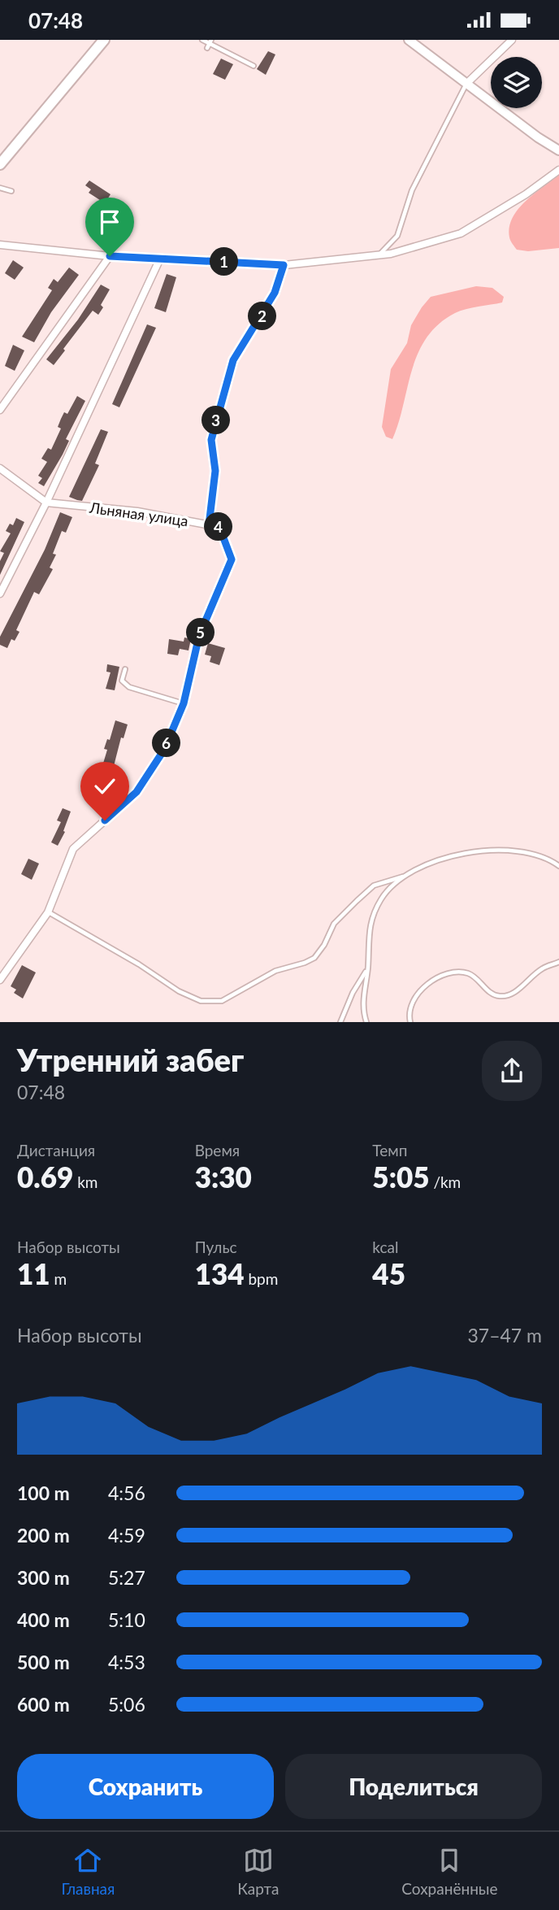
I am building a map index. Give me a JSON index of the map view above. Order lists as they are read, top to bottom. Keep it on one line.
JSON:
{"streets":{"street":["Льняная улица"]},"page":{"status":"07:48","pins":["1","2","3","4","5","6"],"heading":["Утренний забег","07:48"],"stats":[["Дистанция","0.69 km"],["Время","3:30"],["Темп","5:05 /km"],["Набор высоты","11 m"],["Пульс","134 bpm"],["kcal","45"]],"chart":["Набор высоты","37–47 m"],"list":[{"name":"100 m","note":"4:56"},{"name":"200 m","note":"4:59"},{"name":"300 m","note":"5:27"},{"name":"400 m","note":"5:10"},{"name":"500 m","note":"4:53"},{"name":"600 m","note":"5:06"}],"buttons":["Сохранить","Поделиться"],"tabs":["Главная","Карта","Сохранённые"]}}
